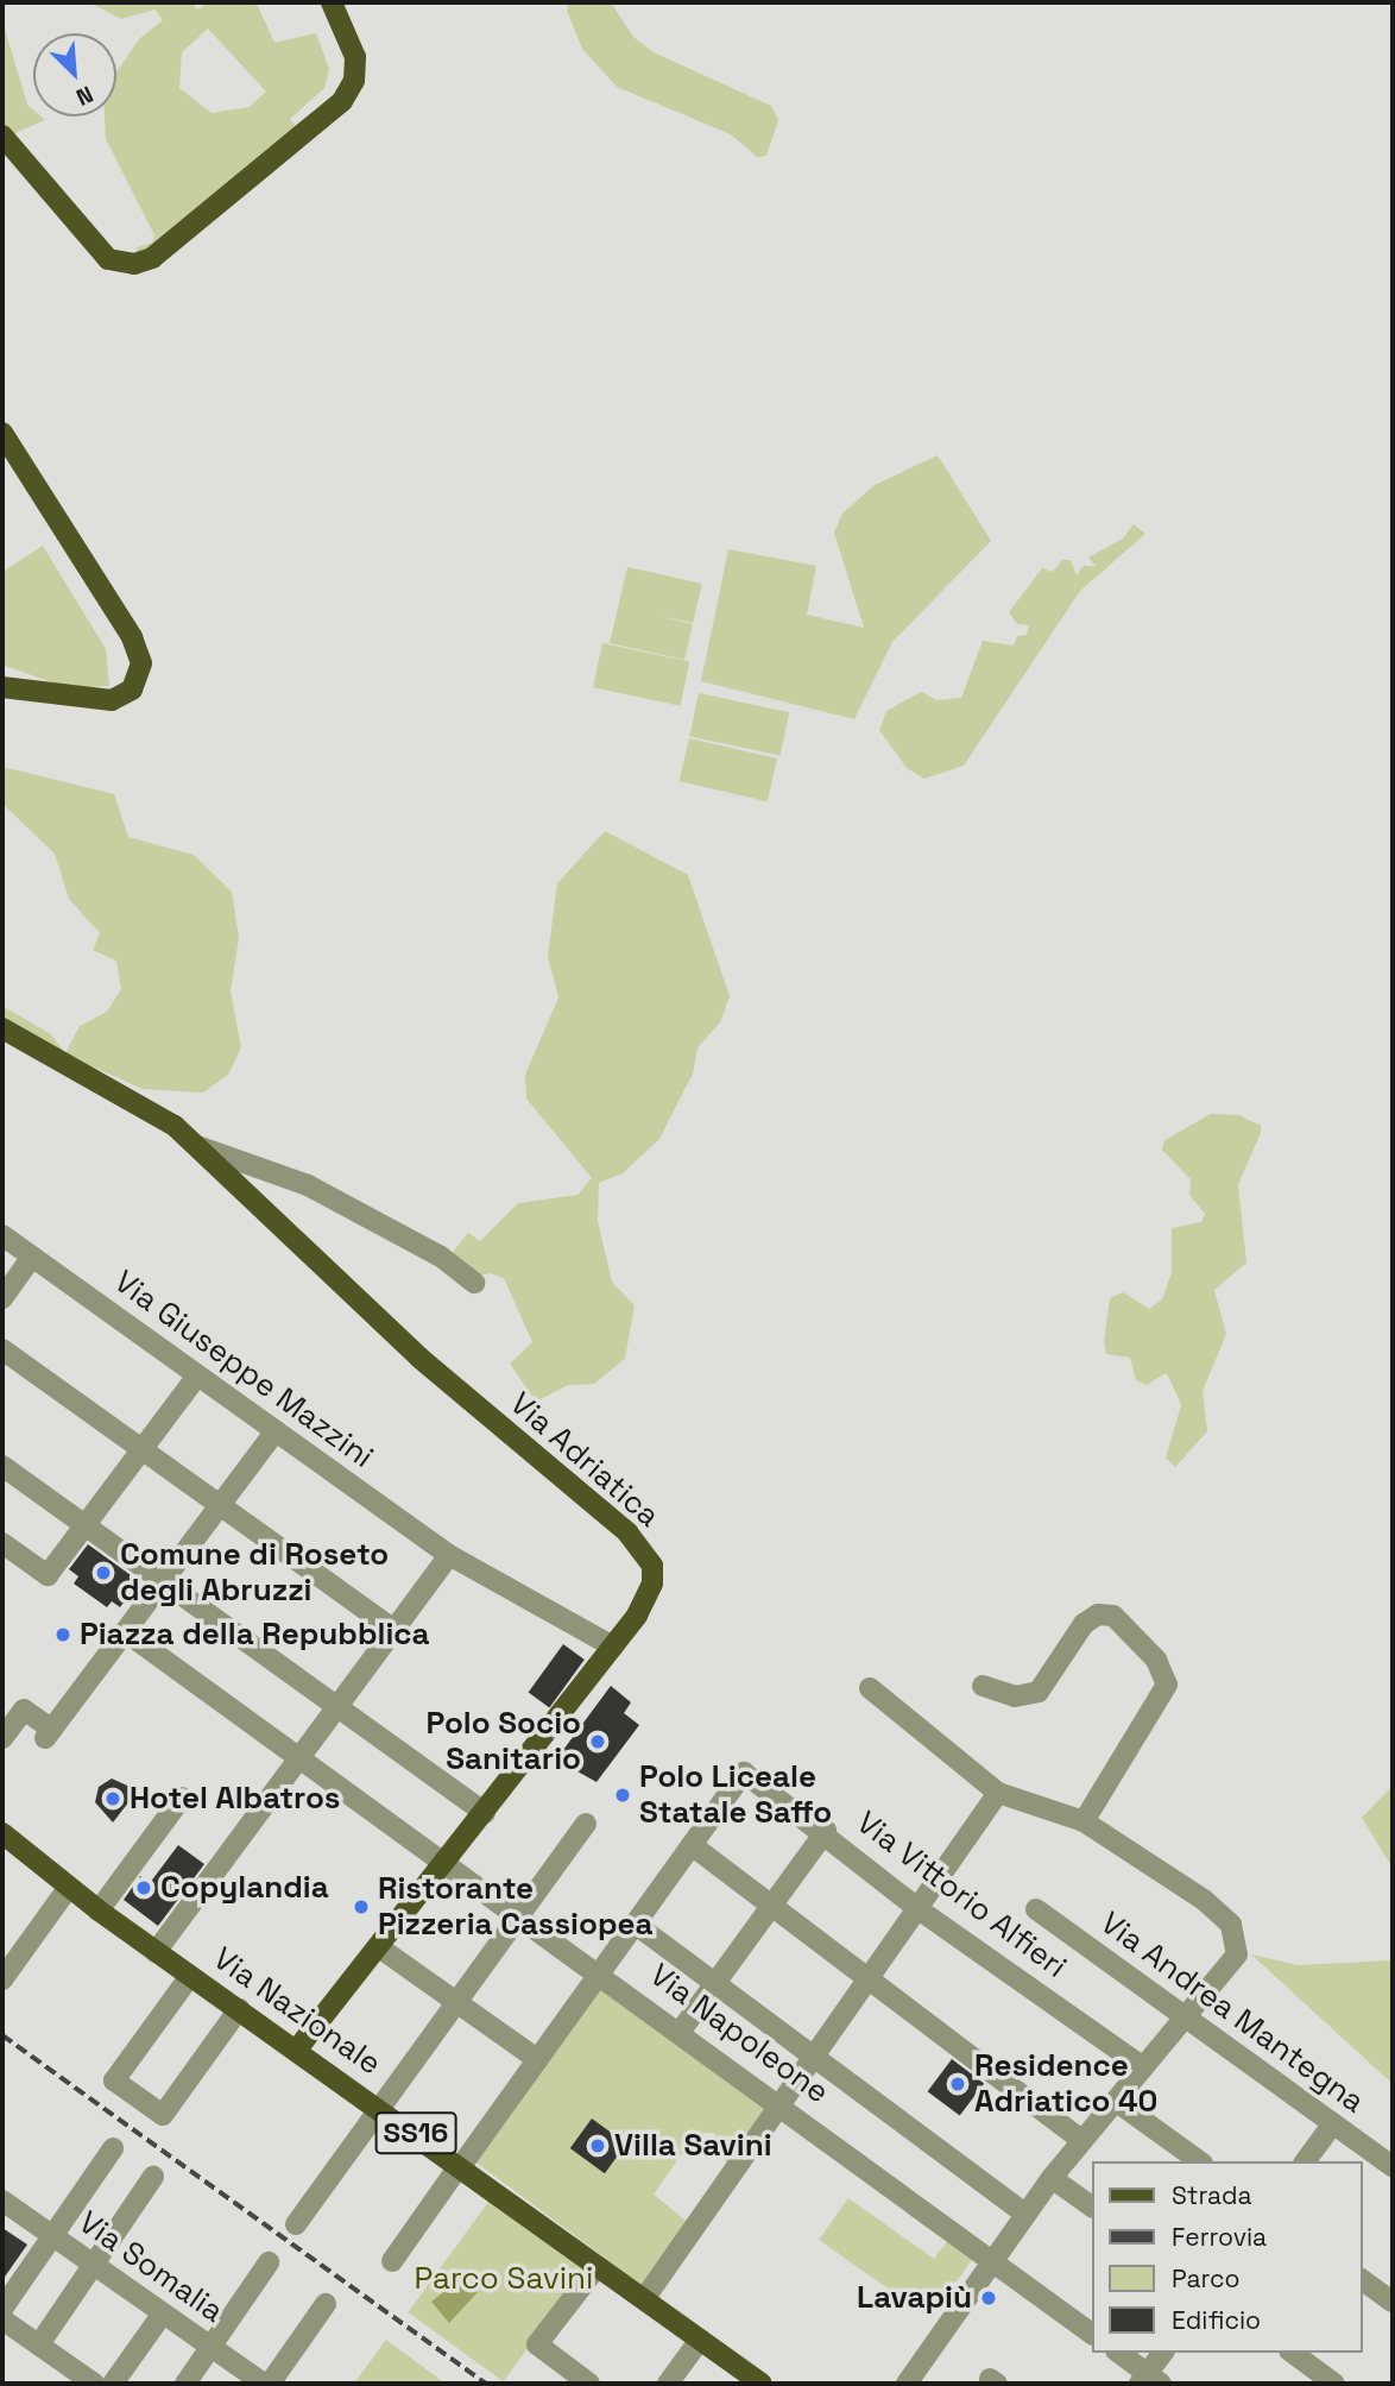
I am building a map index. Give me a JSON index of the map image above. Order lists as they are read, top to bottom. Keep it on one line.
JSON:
{"streets":{"main road":["Via Adriatica","Via Nazionale","SS16"],"street":["Via Giuseppe Mazzini","Via Vittorio Alfieri","Via Andrea Mantegna","Via Napoleone","Via Somalia"]},"crossings":[["Via Giuseppe Mazzini","Via Adriatica"],["Via Adriatica","Via Nazionale"],["Via Adriatica","Via Napoleone"]],"parks":["Parco Savini"],"places":["Comune di Roseto degli Abruzzi","Piazza della Repubblica","Polo Socio Sanitario","Polo Liceale Statale Saffo","Hotel Albatros","Copylandia","Ristorante Pizzeria Cassiopea","Residence Adriatico 40","Villa Savini","Lavapiù"],"legend":["Strada","Ferrovia","Parco","Edificio"],"north":"bottom right"}
